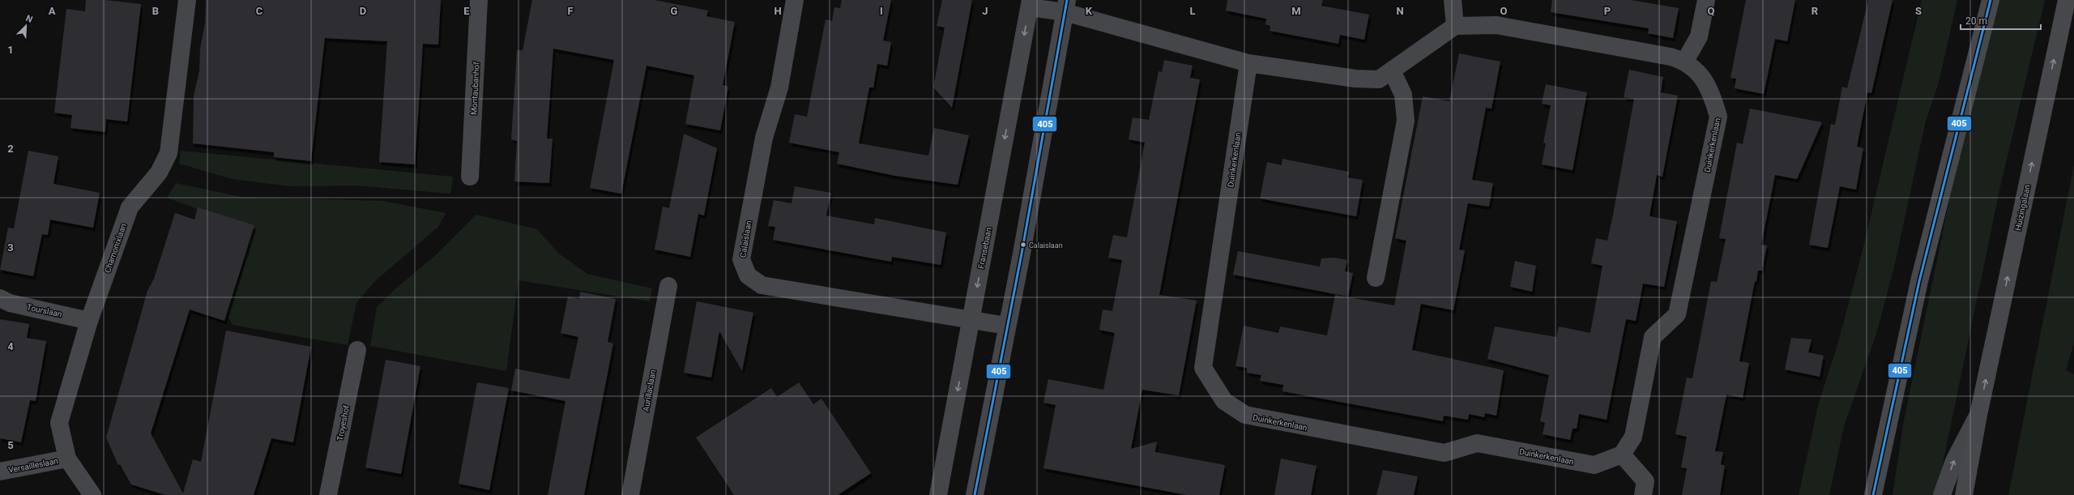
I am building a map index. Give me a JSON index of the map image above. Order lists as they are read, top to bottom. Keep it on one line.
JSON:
{"streets":{"main road":["Huizingalaan"],"street":["Montaubanhof","Duinkerkenlaan","Calaislaan","Chamonixlaan","Fransebaan","Tourslaan","Aurillaclaan","Troyeshof","Versailleslaan"]},"crossings":[["Calaislaan","Fransebaan"],["Chamonixlaan","Tourslaan"],["Chamonixlaan","Versailleslaan"]],"places":["Calaislaan"],"lines":["transit line 405"],"scale_bar":"20 m","north":"top right","grid":{"columns":["A","B","C","D","E","F","G","H","I","J","K","L","M","N","O","P","Q","R","S"],"rows":["1","2","3","4","5"]}}
